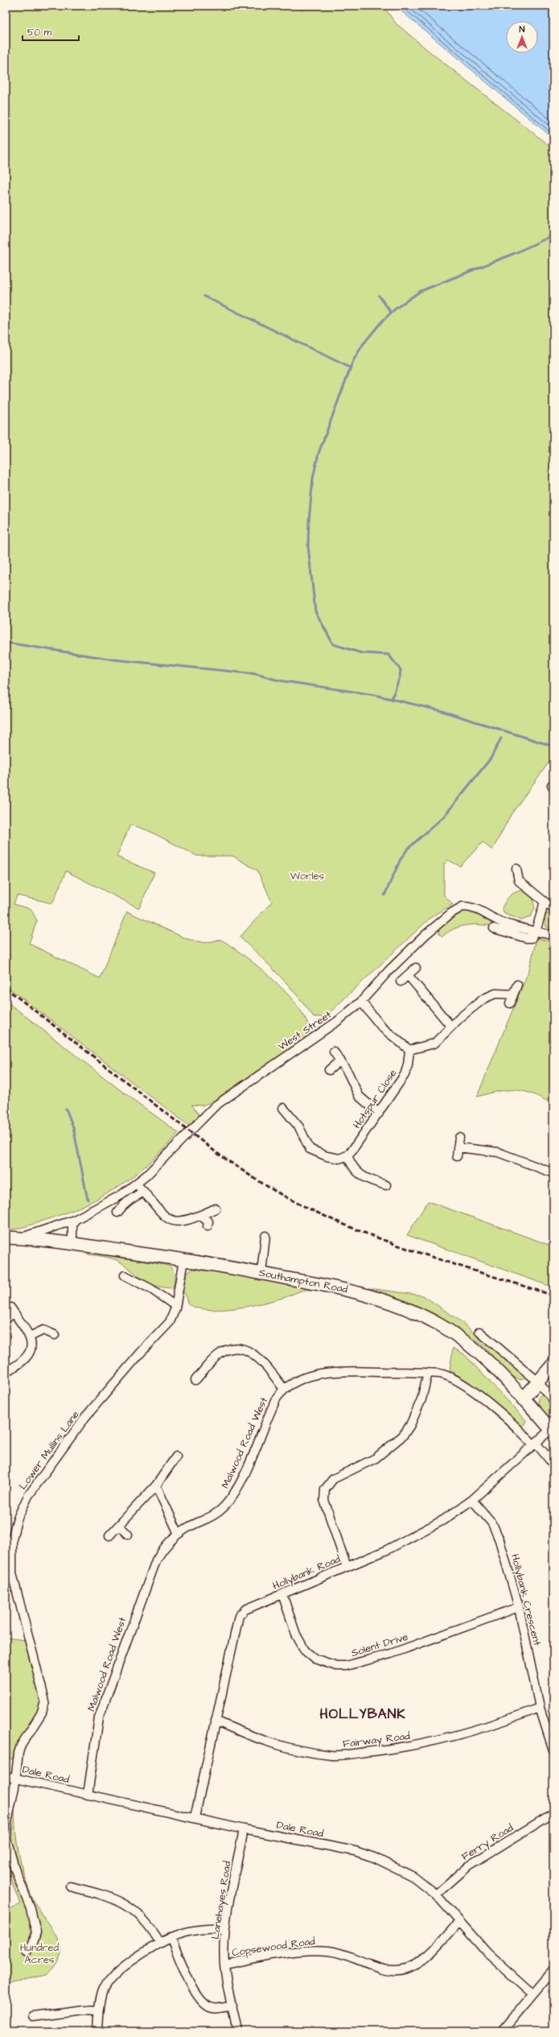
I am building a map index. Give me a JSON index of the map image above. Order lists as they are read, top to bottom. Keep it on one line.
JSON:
{"streets":{"street":["West Street","Hotspur Close","Southampton Road","Malwood Road West","Lower Mullins Lane","Hollybank Road","Hollybank Crescent","Solent Drive","Fairway Road","Dale Road","Ferry Road","Lanehayes Road","Copsewood Road"]},"crossings":[["West Street","Southampton Road"],["Southampton Road","Lower Mullins Lane"],["Southampton Road","Hollybank Road"],["Malwood Road West","Hollybank Road"],["Malwood Road West","Dale Road"],["Lower Mullins Lane","Dale Road"],["Hollybank Road","Hollybank Crescent"],["Hollybank Road","Solent Drive"],["Hollybank Road","Fairway Road"],["Hollybank Road","Dale Road"],["Hollybank Crescent","Solent Drive"],["Hollybank Crescent","Fairway Road"],["Dale Road","Ferry Road"],["Dale Road","Lanehayes Road"],["Dale Road","Copsewood Road"],["Lanehayes Road","Copsewood Road"]],"districts":["HOLLYBANK"],"parks":["Worles","Hundred Acres"],"scale_bar":"50 m","north":"top"}
